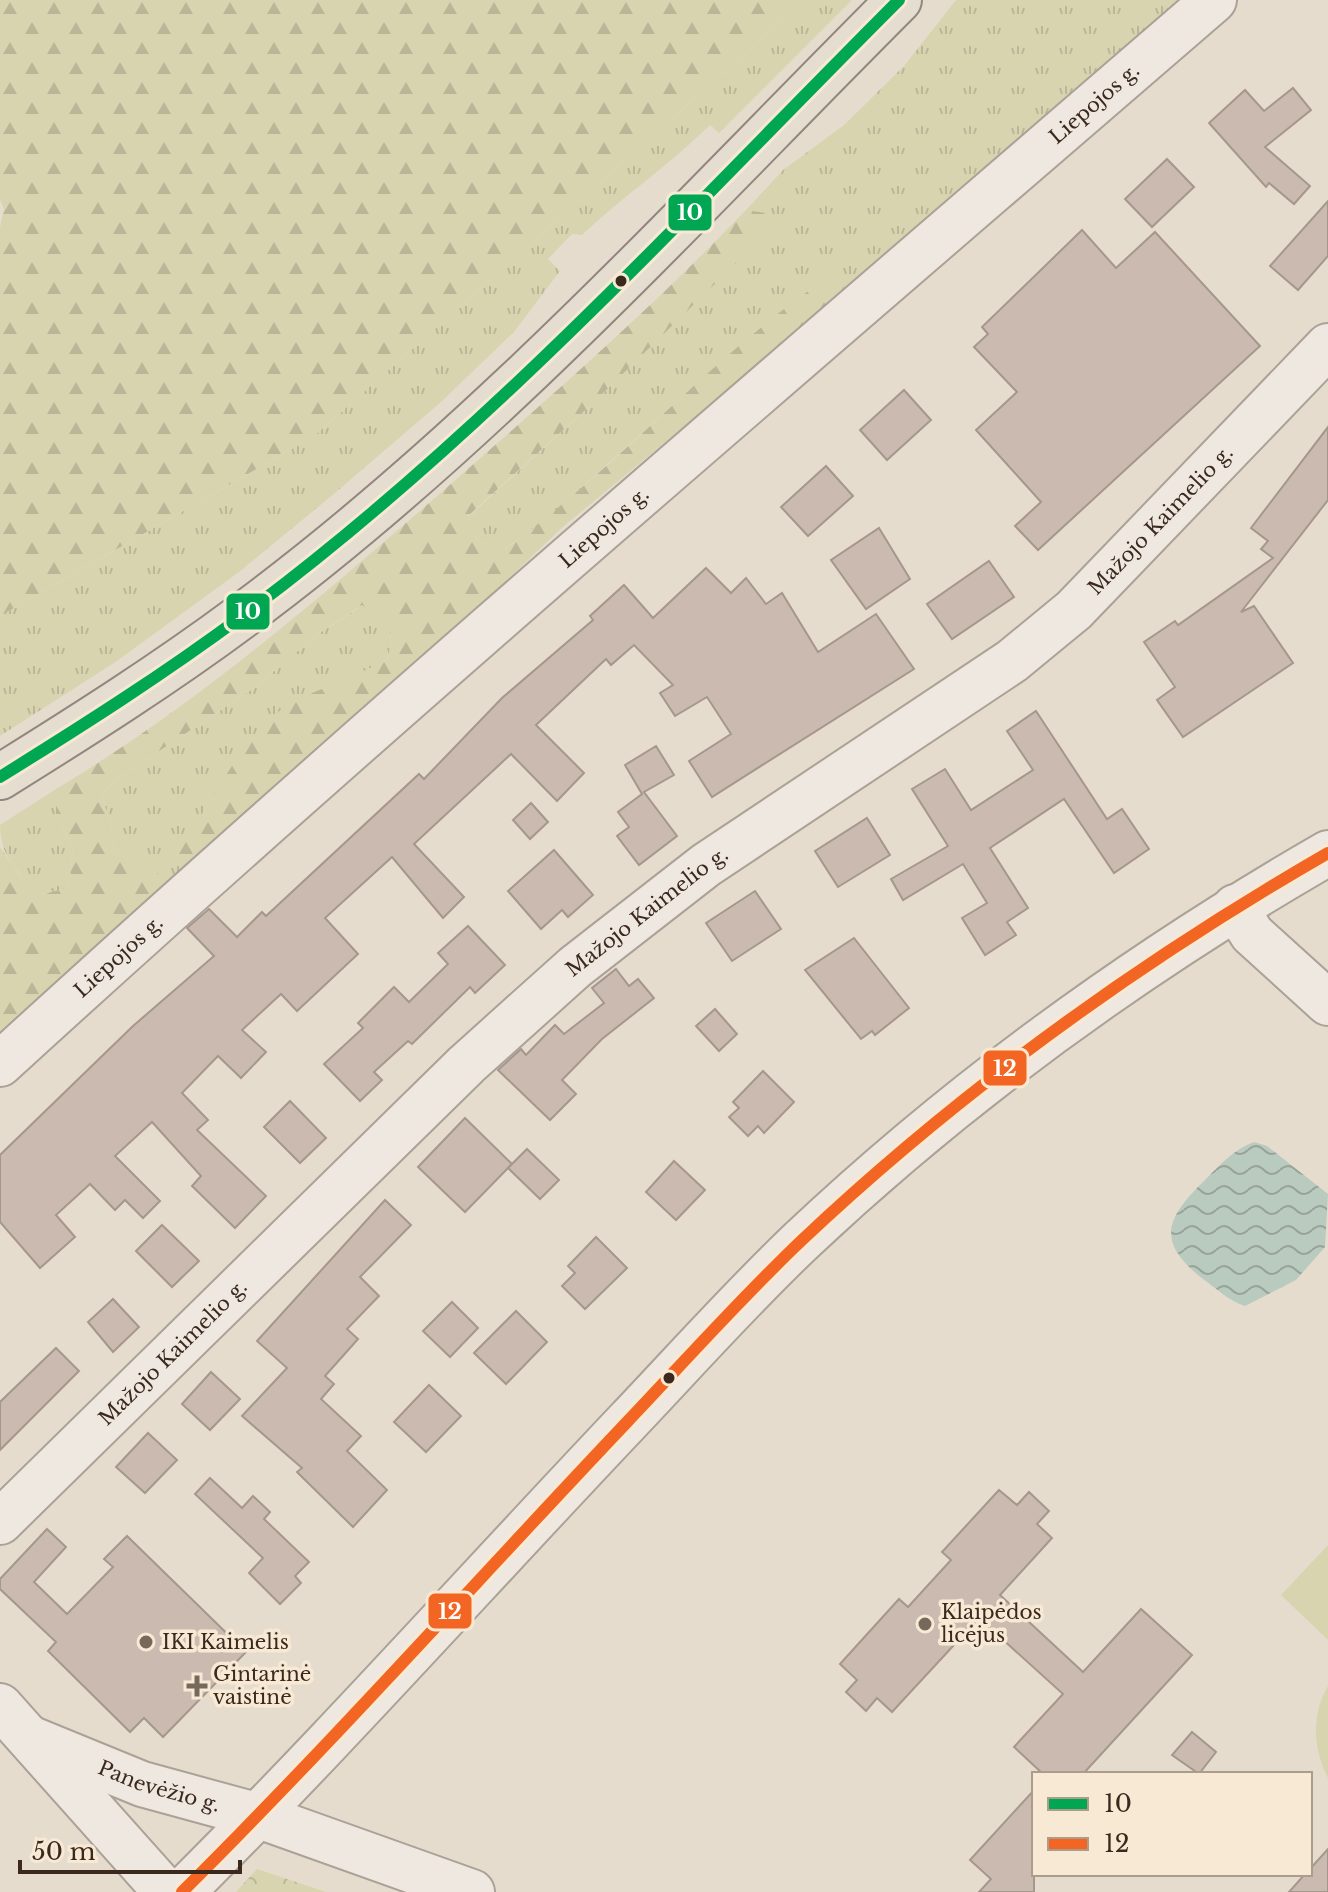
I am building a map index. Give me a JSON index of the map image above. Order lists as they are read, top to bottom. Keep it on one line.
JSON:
{"streets":{"street":["Liepojos g.","Mažojo Kaimelio g.","Panevėžio g."]},"places":{"other":["Klaipėdos licėjus","IKI Kaimelis"],"health":["Gintarinė vaistinė"]},"lines":["transit line 10","transit line 12"],"legend":["10","12"],"scale_bar":"50 m"}
